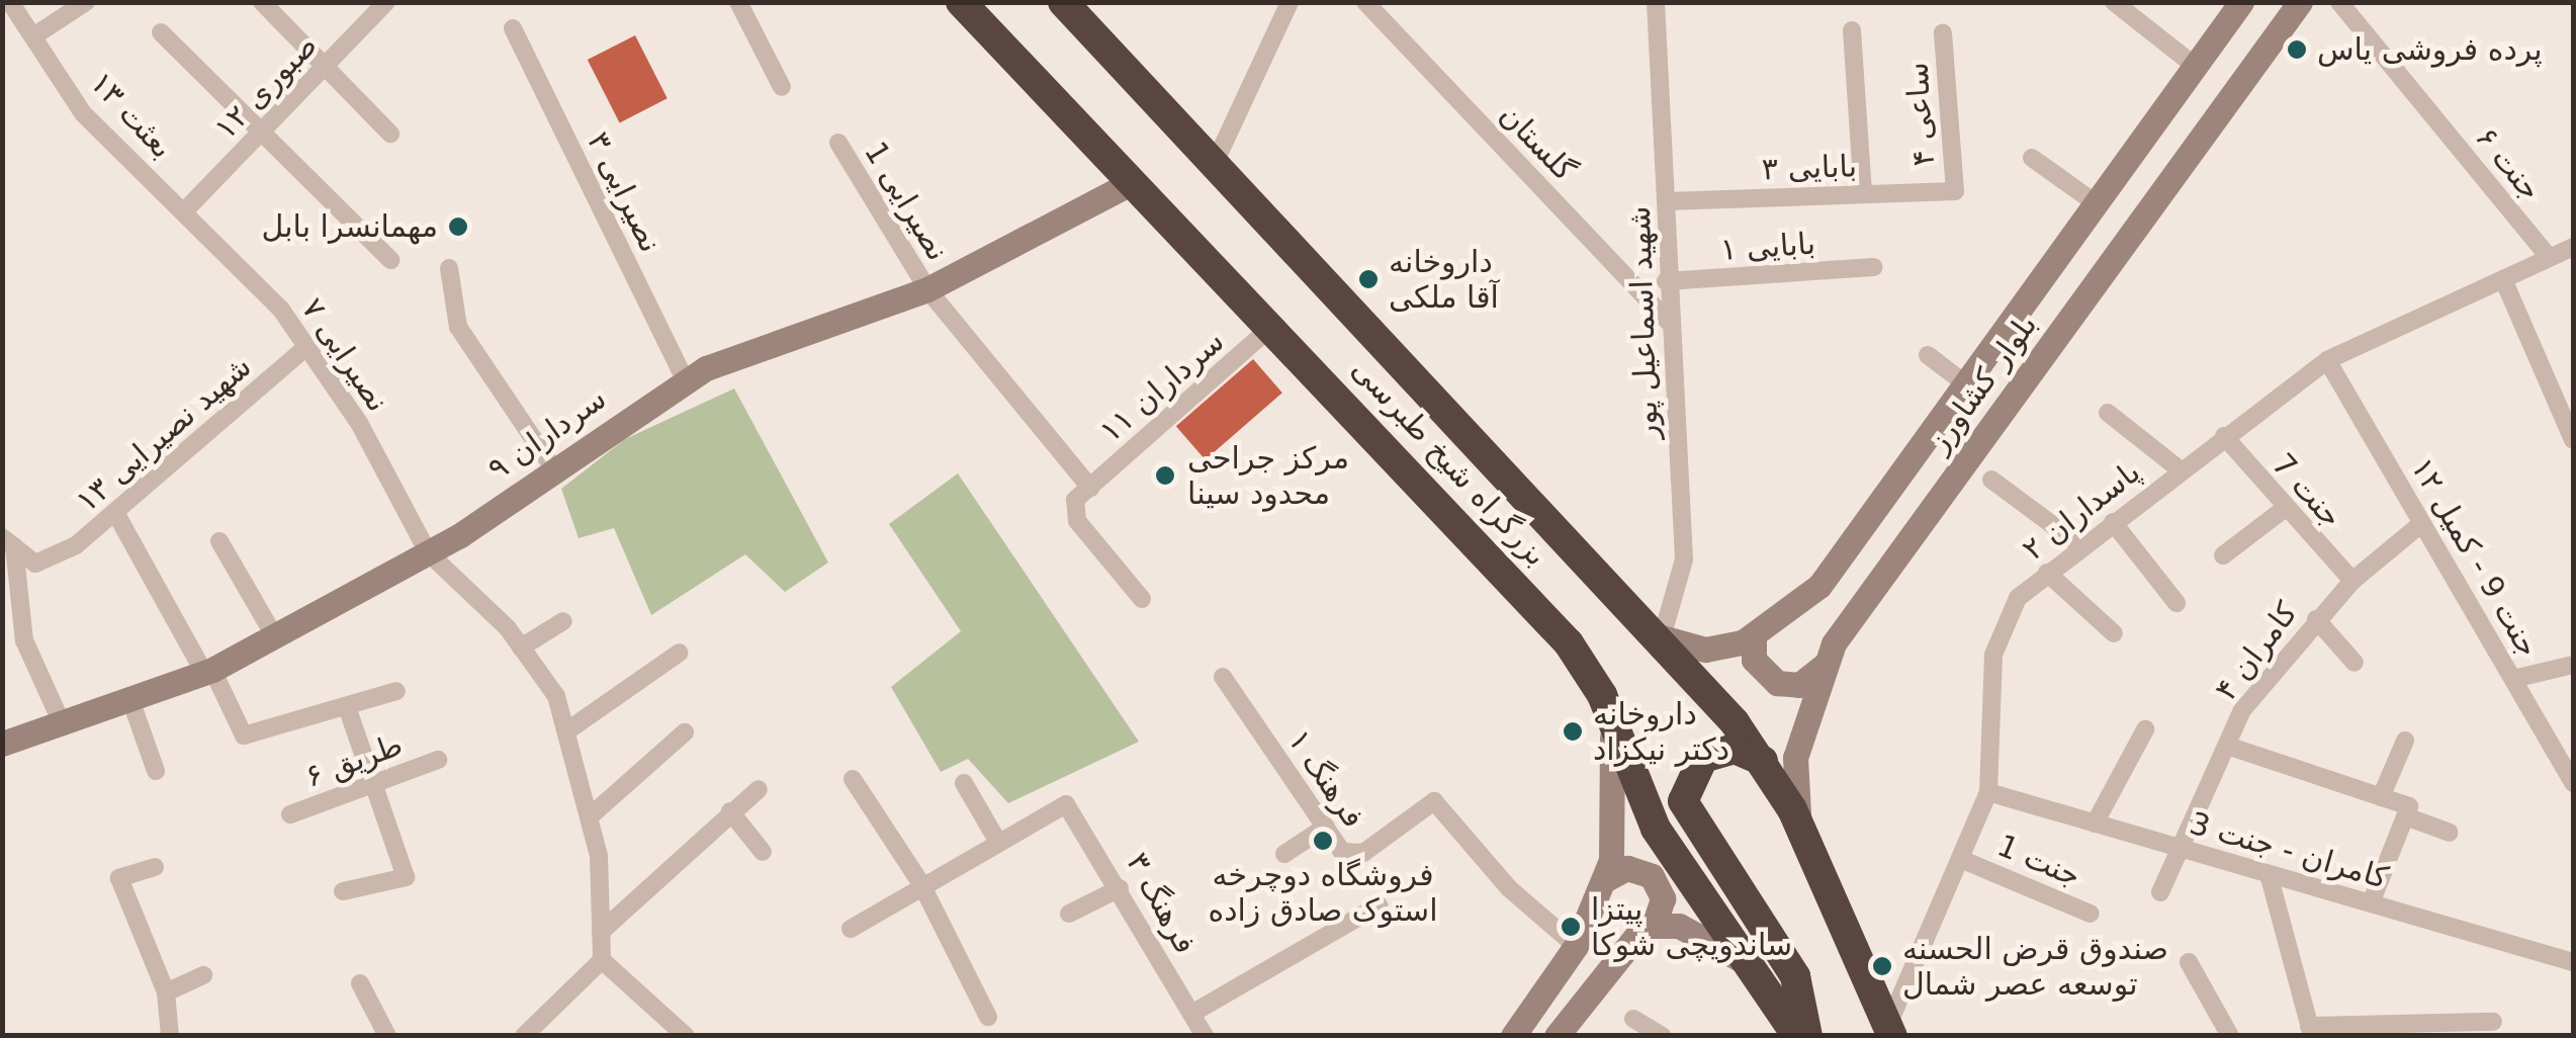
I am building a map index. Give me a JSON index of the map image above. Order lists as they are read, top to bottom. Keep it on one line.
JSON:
{"streets":{"highway":["بزرگراه شیخ طبرسی"],"main road":["بلوار کشاورز","سرداران ۹"],"street":["صبوری ۱۲","ساعی ۴","بعثت ۱۳","گلستان","جنت ۶","بابایی ۳","نصیرایی ۳","نصیرایی 1","بابایی ۱","شهید اسماعیل پور","نصیرایی ۷","سرداران ۱۱","شهید نصیرایی ۱۳","جنت 7","پاسداران ۲","جنت 9 - کمیل ۱۲","کامران ۴","طریق ۶","فرهنگ ۱","کامران - جنت 3","جنت 1","فرهنگ ۳"]},"crossings":[["صبوری ۱۲","بعثت ۱۳"],["صبوری ۱۲","نصیرایی ۷"],["ساعی ۴","بابایی ۳"],["بعثت ۱۳","نصیرایی ۷"],["گلستان","شهید اسماعیل پور"],["جنت ۶","پاسداران ۲"],["بابایی ۳","شهید اسماعیل پور"],["نصیرایی ۳","سرداران ۹"],["نصیرایی 1","سرداران ۱۱"],["نصیرایی 1","سرداران ۹"],["بابایی ۱","شهید اسماعیل پور"],["شهید اسماعیل پور","بلوار کشاورز"],["شهید اسماعیل پور","بزرگراه شیخ طبرسی"],["نصیرایی ۷","شهید نصیرایی ۱۳"],["نصیرایی ۷","سرداران ۹"],["بلوار کشاورز","بزرگراه شیخ طبرسی"],["سرداران ۱۱","بزرگراه شیخ طبرسی"],["سرداران ۹","بزرگراه شیخ طبرسی"],["بزرگراه شیخ طبرسی","پاسداران ۲"],["جنت 7","پاسداران ۲"],["جنت 7","کامران ۴"],["پاسداران ۲","جنت 9 - کمیل ۱۲"],["پاسداران ۲","کامران - جنت 3"],["پاسداران ۲","جنت 1"],["جنت 9 - کمیل ۱۲","کامران ۴"],["کامران ۴","کامران - جنت 3"]],"places":["پرده فروشی یاس","مهمانسرا بابل","داروخانه آقا ملکی","مرکز جراحی محدود سینا","داروخانه دکتر نیکزاد","فروشگاه دوچرخه استوک صادق زاده","پیتزا ساندویچی شوکا","صندوق قرض الحسنه توسعه عصر شمال"]}
